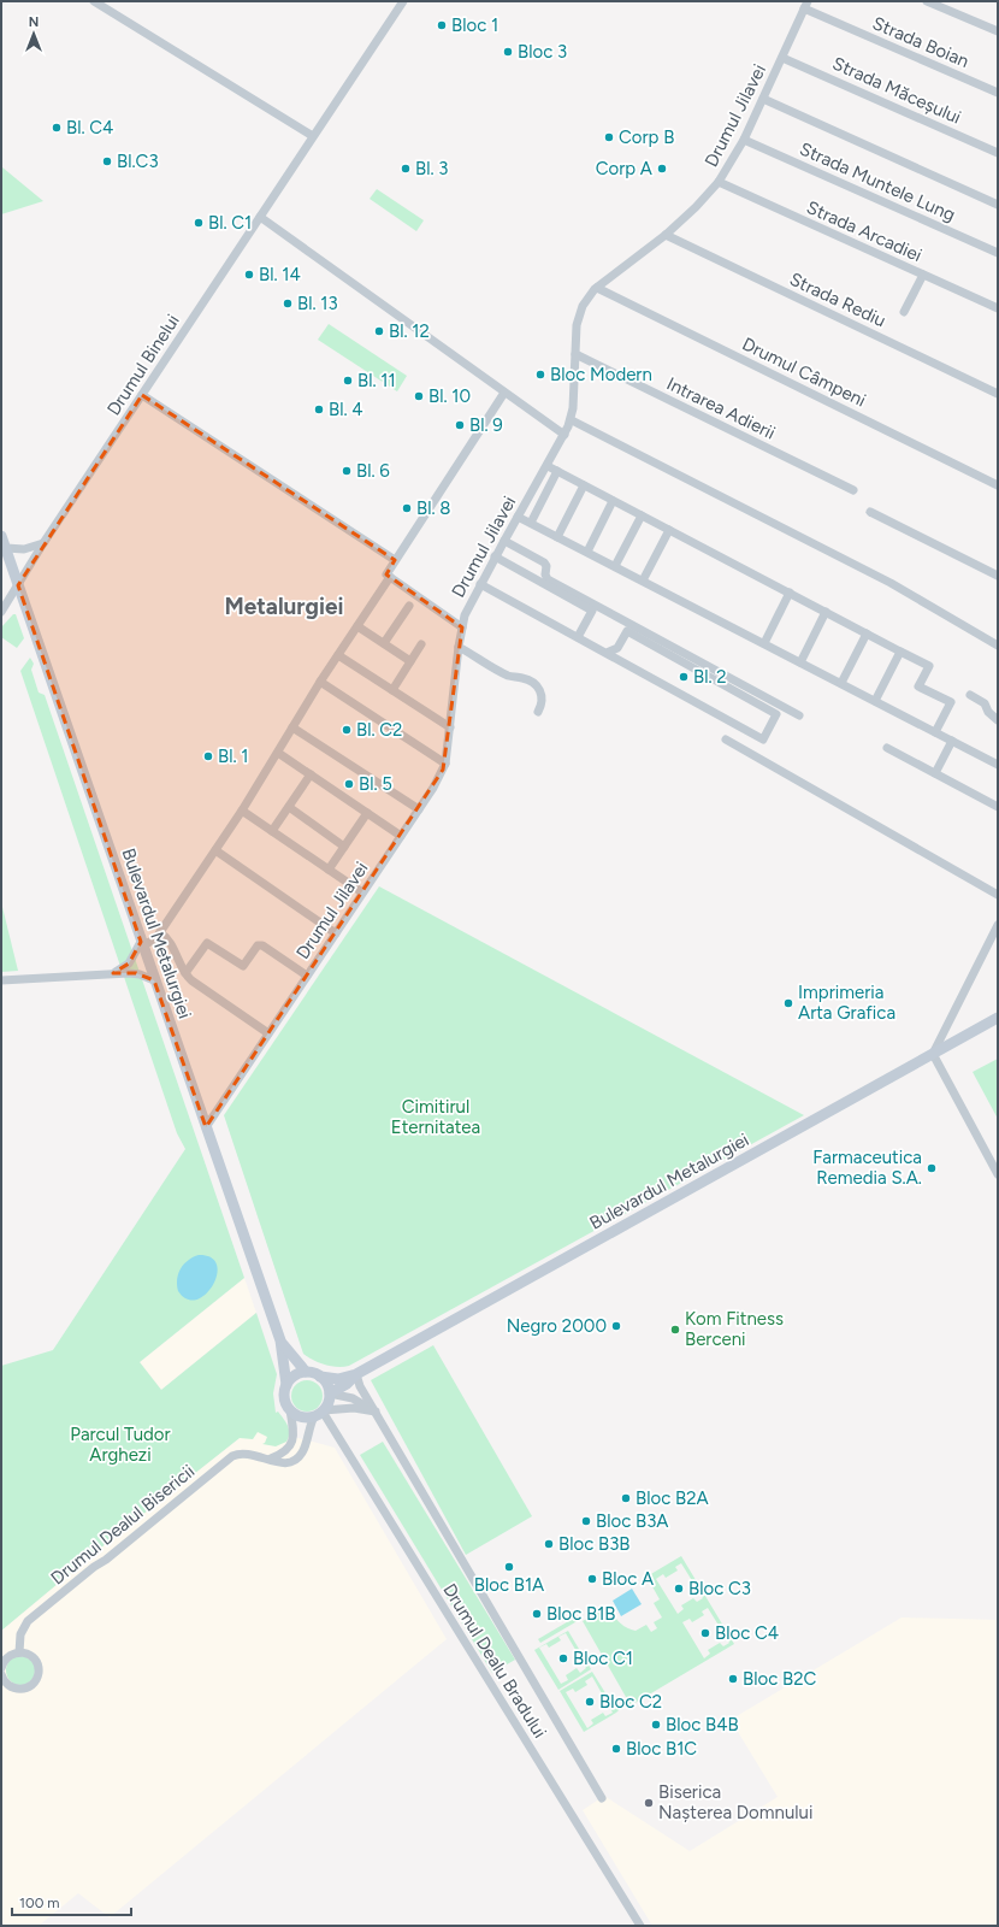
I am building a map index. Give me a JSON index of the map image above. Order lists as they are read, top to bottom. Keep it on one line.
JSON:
{"streets":{"main road":["Bulevardul Metalurgiei"],"street":["Strada Boian","Strada Măceșului","Drumul Jilavei","Strada Muntele Lung","Strada Arcadiei","Strada Rediu","Drumul Binelui","Drumul Câmpeni","Intrarea Adierii","Drumul Dealul Bisericii","Drumul Dealu Bradului"]},"crossings":[["Strada Boian","Drumul Jilavei"],["Strada Măceșului","Drumul Jilavei"],["Drumul Jilavei","Strada Muntele Lung"],["Drumul Jilavei","Strada Arcadiei"],["Drumul Jilavei","Strada Rediu"],["Drumul Jilavei","Drumul Câmpeni"],["Drumul Jilavei","Intrarea Adierii"],["Drumul Jilavei","Bulevardul Metalurgiei"],["Drumul Binelui","Bulevardul Metalurgiei"],["Bulevardul Metalurgiei","Drumul Dealul Bisericii"],["Bulevardul Metalurgiei","Drumul Dealu Bradului"],["Drumul Dealul Bisericii","Drumul Dealu Bradului"]],"districts":["Metalurgiei"],"parks":["Cimitirul Eternitatea","Parcul Tudor Arghezi"],"places":["Bloc 1","Bloc 3","Bl. C4","Corp B","Bl.C3","Bl. 3","Corp A","Bl. C1","Bl. 14","Bl. 13","Bl. 12","Bloc Modern","Bl. 11","Bl. 10","Bl. 4","Bl. 9","Bl. 6","Bl. 8","Bl. 2","Bl. C2","Bl. 1","Bl. 5","Imprimeria Arta Grafica","Farmaceutica Remedia S.A.","Negro 2000","Kom Fitness Berceni","Bloc B2A","Bloc B3A","Bloc B3B","Bloc B1A","Bloc A","Bloc C3","Bloc B1B","Bloc C4","Bloc C1","Bloc B2C","Bloc C2","Bloc B4B","Bloc B1C","Biserica Nașterea Domnului"],"scale_bar":"100 m","north":"top"}
